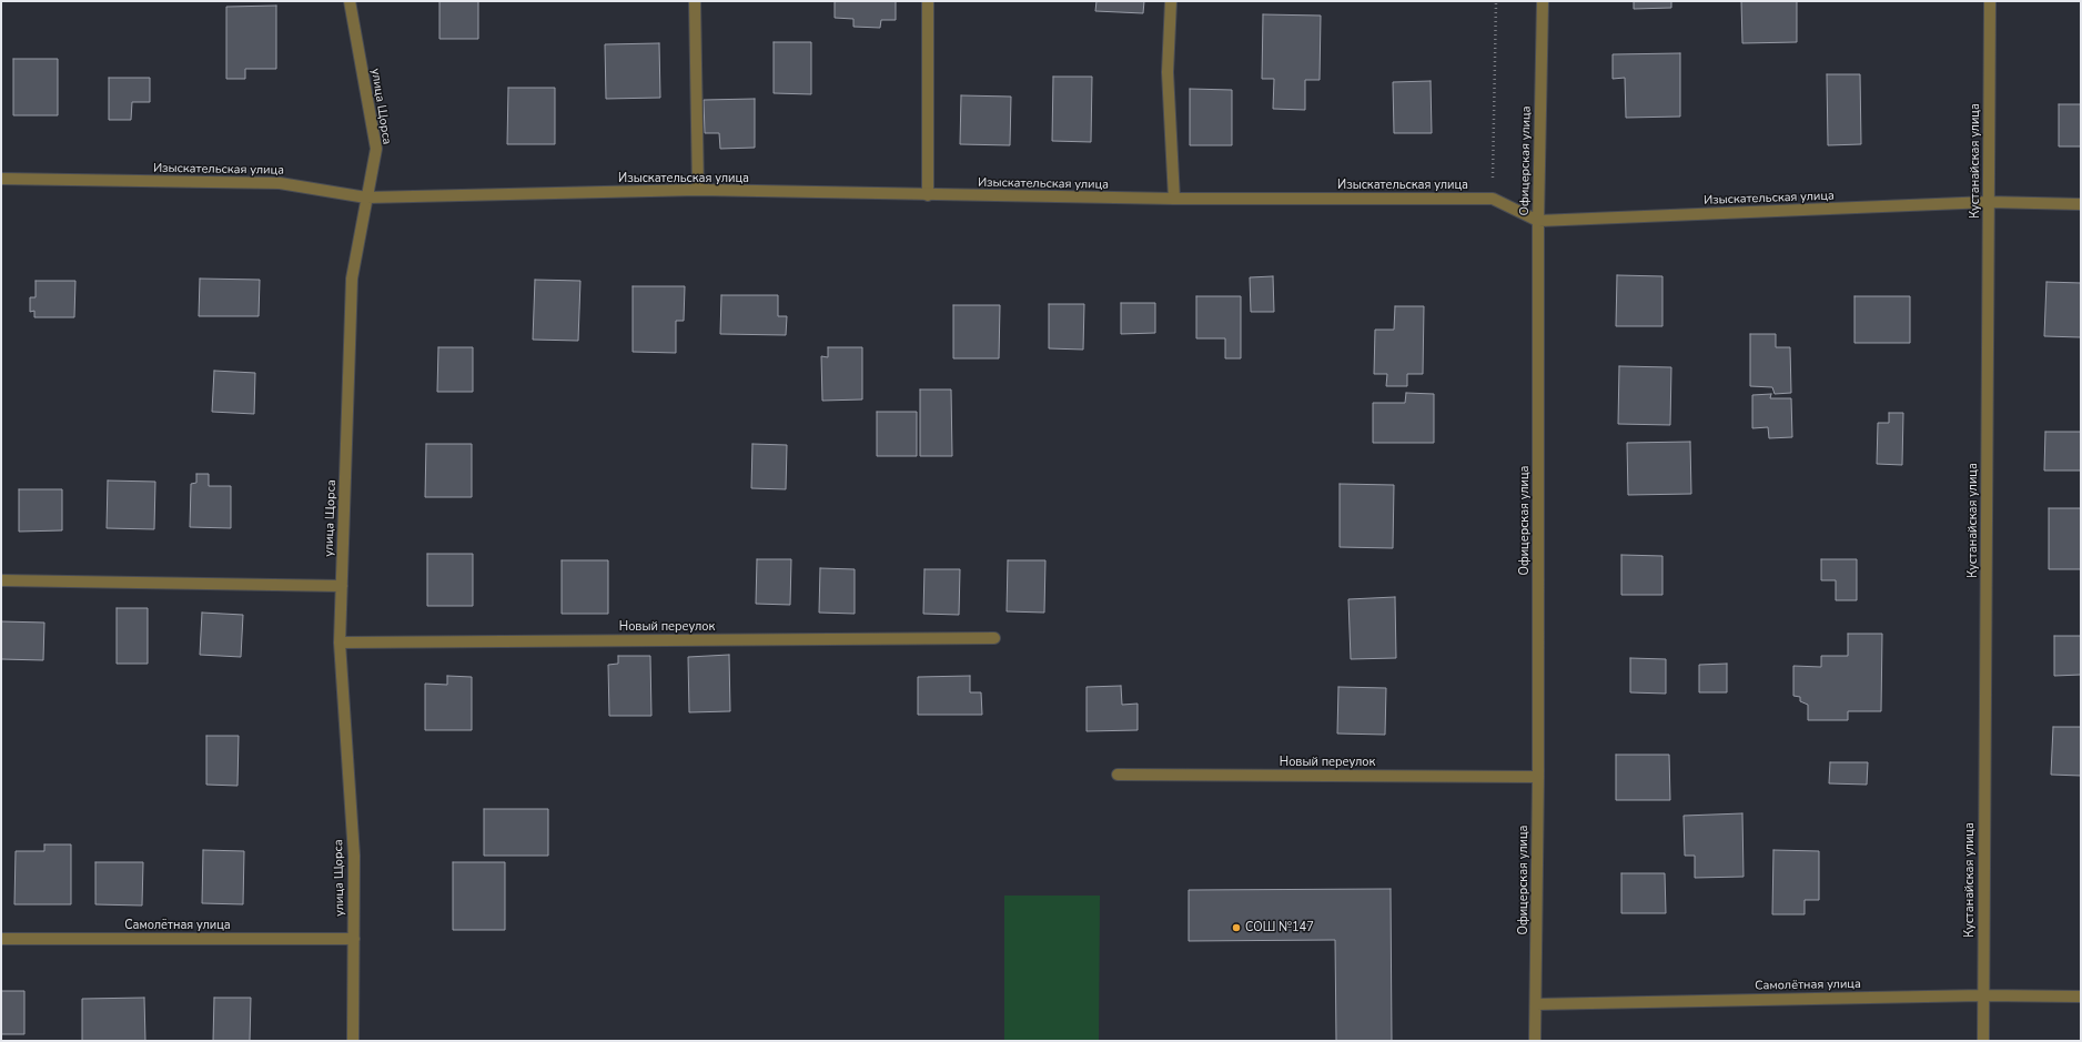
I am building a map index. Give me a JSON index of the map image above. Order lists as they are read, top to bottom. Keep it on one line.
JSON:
{"streets":{"street":["улица Щорса","Офицерская улица","Кустанайская улица","Изыскательская улица","Новый переулок","Самолётная улица"]},"crossings":[["улица Щорса","Изыскательская улица"],["улица Щорса","Новый переулок"],["улица Щорса","Самолётная улица"],["Офицерская улица","Изыскательская улица"],["Офицерская улица","Новый переулок"],["Офицерская улица","Самолётная улица"],["Кустанайская улица","Изыскательская улица"],["Кустанайская улица","Самолётная улица"]],"places":["СОШ №147"]}
